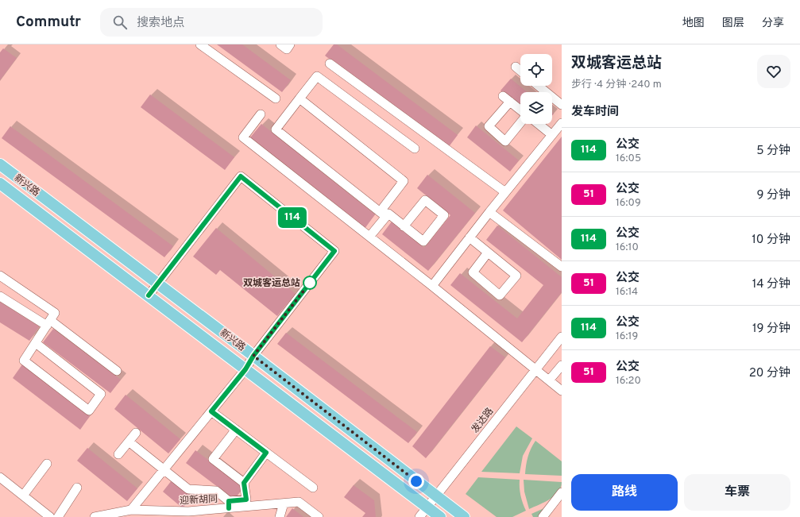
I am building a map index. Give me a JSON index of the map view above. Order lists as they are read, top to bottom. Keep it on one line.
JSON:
{"streets":{"main road":["新兴路"],"street":["发达路","迎新胡同"]},"crossings":[["新兴路","发达路"]],"places":["双城客运总站"],"lines":["bus line 114"],"page":{"header":"Commutr","search":"搜索地点","nav":["地图","图层","分享"],"on_map":"114","heading":[["双城客运总站","步行 · 4 分钟 · 240 m"],"发车时间"],"list":[{"mark":"114","name":"公交","note":"16:05","value":"5 分钟"},{"mark":"51","name":"公交","note":"16:09","value":"9 分钟"},{"mark":"114","name":"公交","note":"16:10","value":"10 分钟"},{"mark":"51","name":"公交","note":"16:14","value":"14 分钟"},{"mark":"114","name":"公交","note":"16:19","value":"19 分钟"},{"mark":"51","name":"公交","note":"16:20","value":"20 分钟"}],"buttons":["路线","车票"]}}
